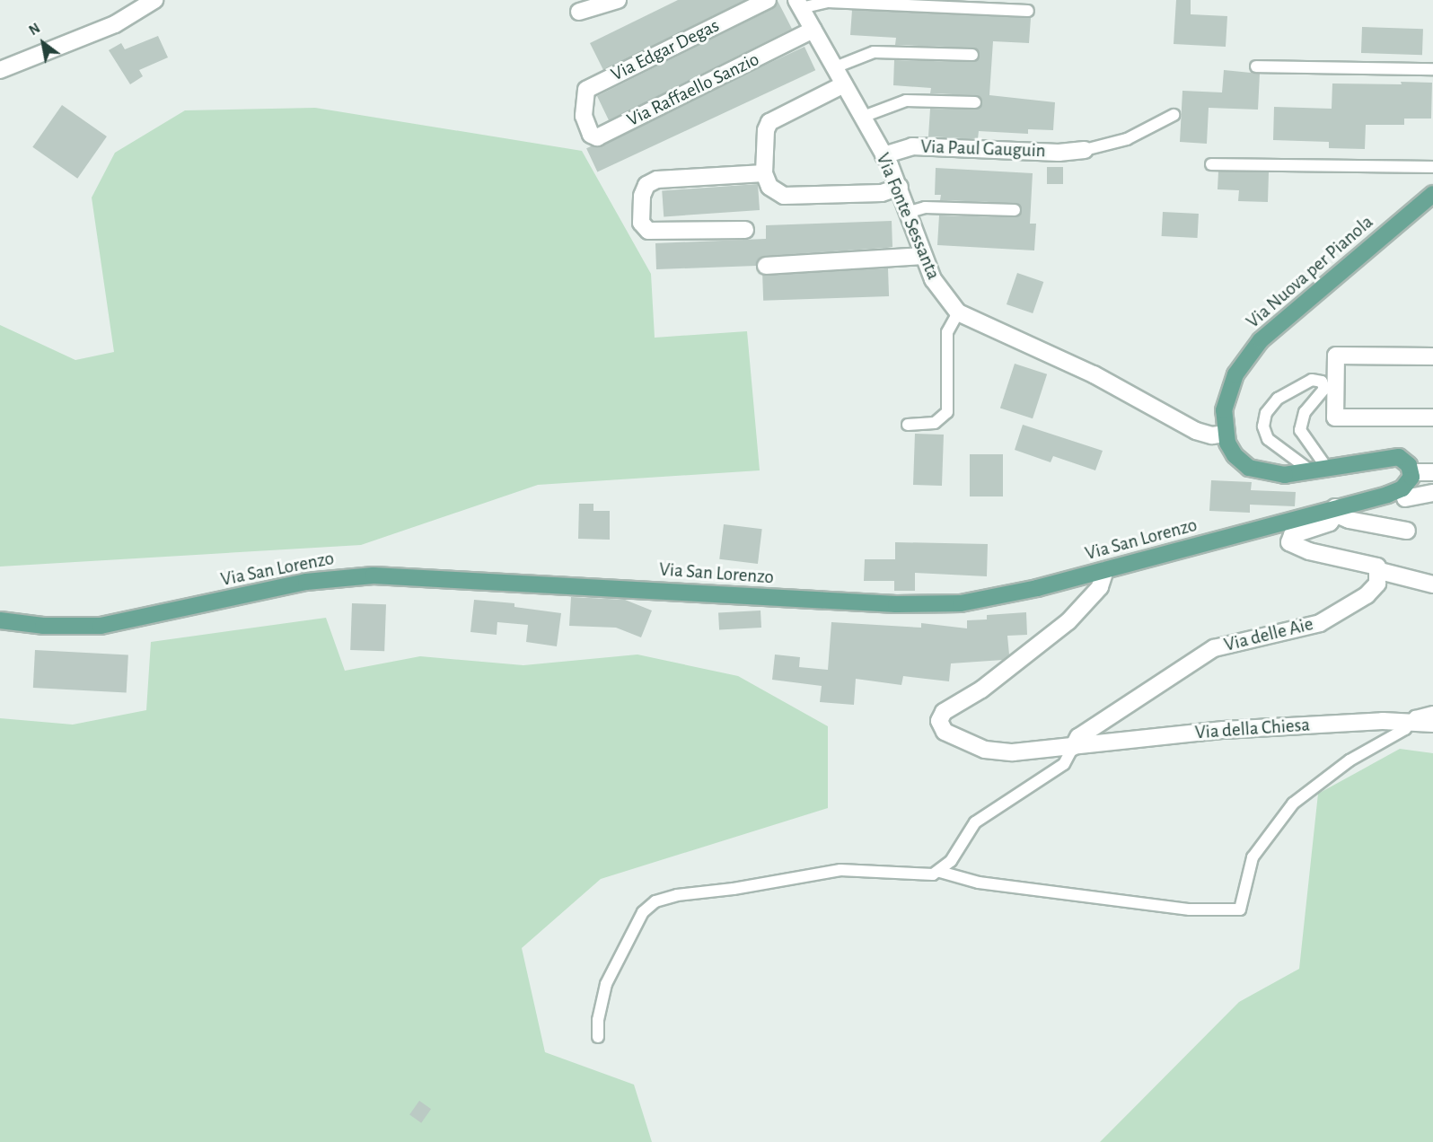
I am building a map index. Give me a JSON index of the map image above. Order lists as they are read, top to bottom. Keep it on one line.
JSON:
{"streets":{"main road":["Via Nuova per Pianola","Via San Lorenzo"],"street":["Via Edgar Degas","Via Raffaello Sanzio","Via Paul Gauguin","Via Fonte Sessanta","Via delle Aie","Via della Chiesa"]},"crossings":[["Via Edgar Degas","Via Raffaello Sanzio"],["Via Raffaello Sanzio","Via Fonte Sessanta"],["Via Paul Gauguin","Via Fonte Sessanta"],["Via Fonte Sessanta","Via Nuova per Pianola"],["Via San Lorenzo","Via della Chiesa"],["Via delle Aie","Via della Chiesa"]],"north":"top left"}
